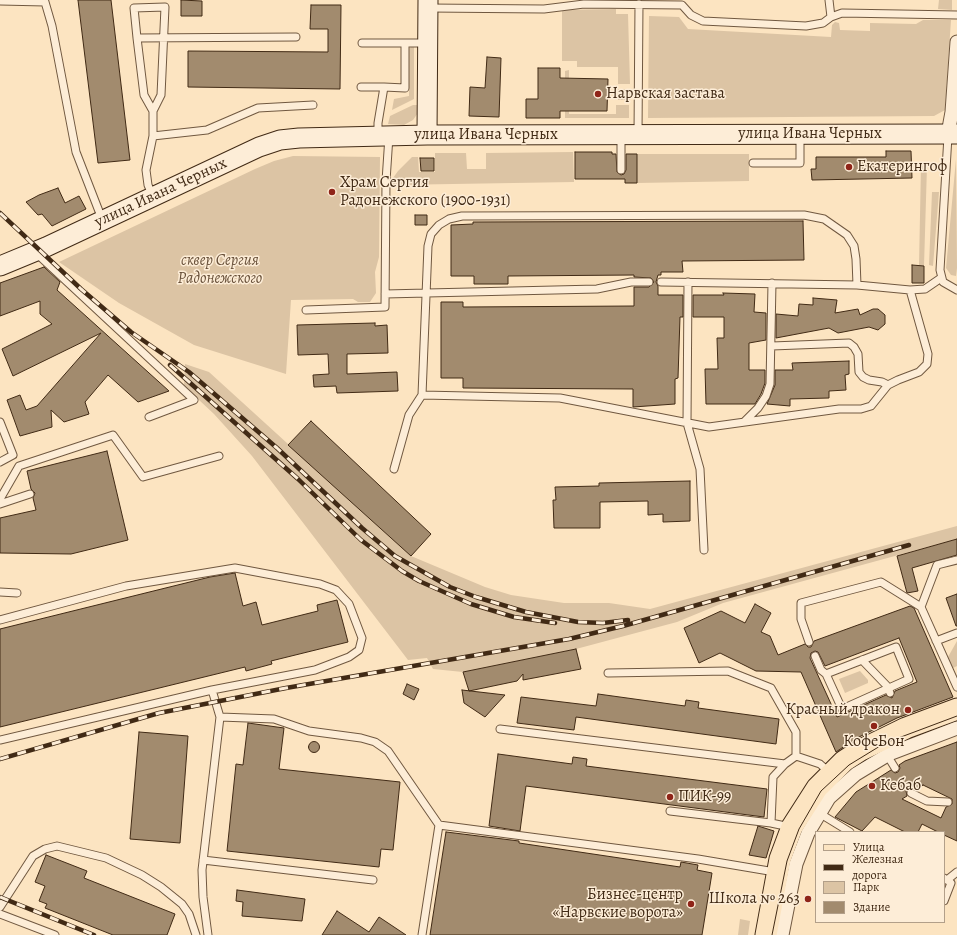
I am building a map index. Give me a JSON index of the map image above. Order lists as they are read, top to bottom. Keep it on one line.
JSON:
{"streets":{"main road":["улица Ивана Черных"]},"parks":["сквер Сергия Радонежского"],"places":["Нарвская застава","Екатерингоф","Храм Сергия Радонежского (1900-1931)","Красный дракон","КофеБон","Кебаб","ПИК-99","Школа № 263","Бизнес-центр «Нарвские ворота»"],"legend":["Улица","Железная дорога","Парк","Здание"]}
